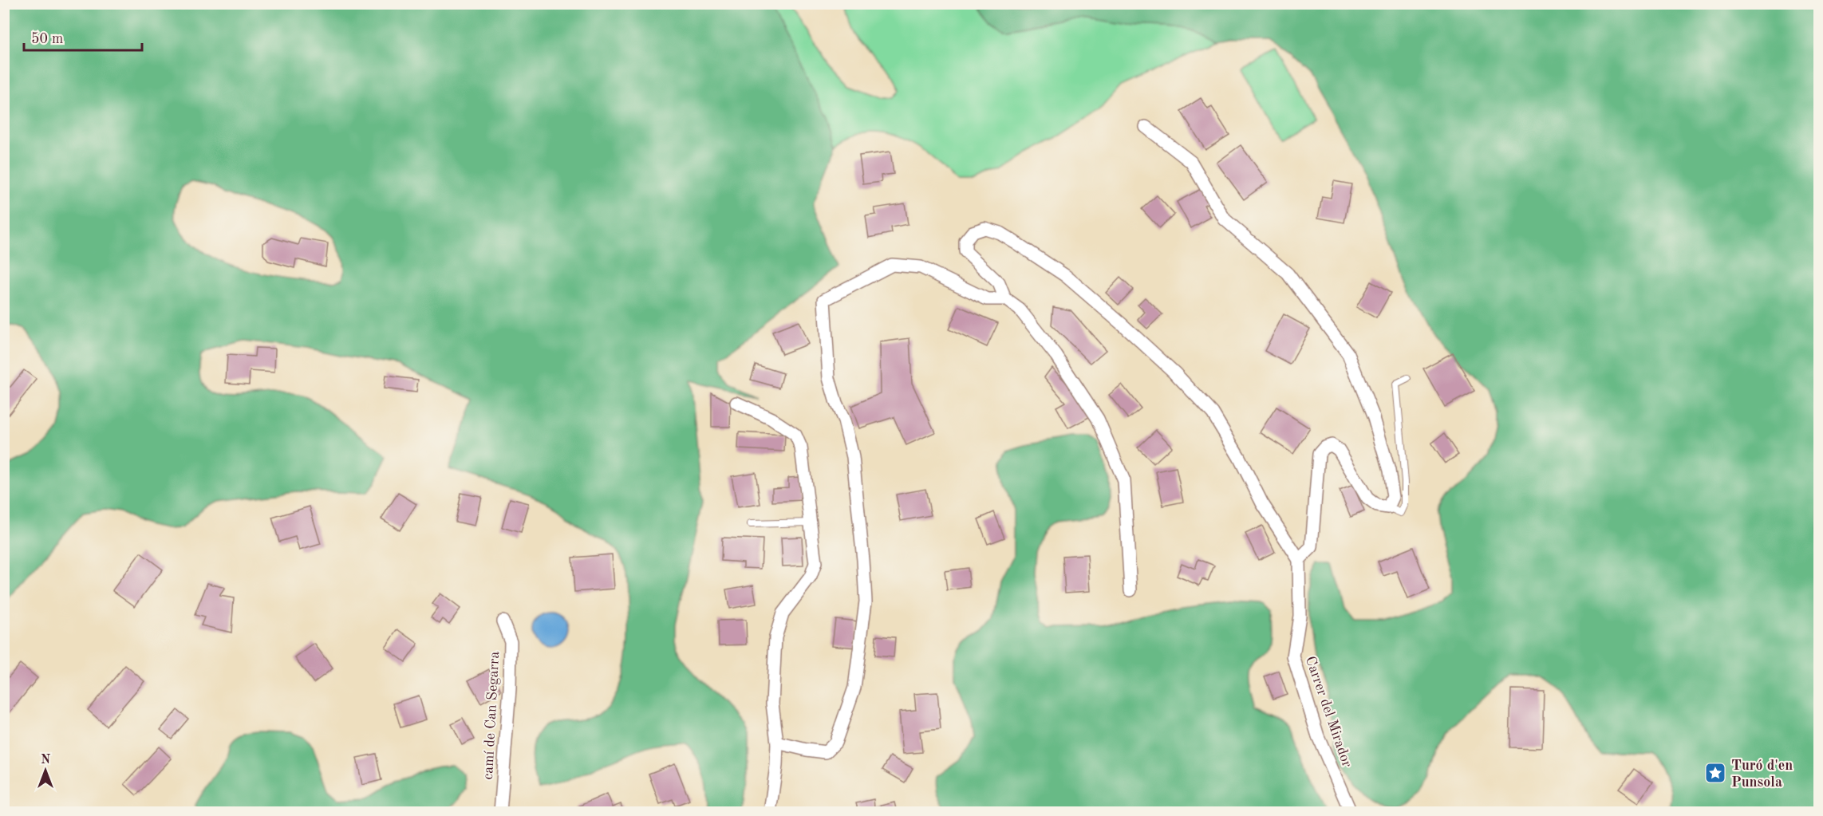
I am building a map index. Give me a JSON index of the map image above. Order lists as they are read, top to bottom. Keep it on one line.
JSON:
{"streets":{"street":["Carrer del Mirador","camí de Can Segarra"]},"places":{"place":["Turó d'en Punsola"]},"scale_bar":"50 m","north":"top"}
